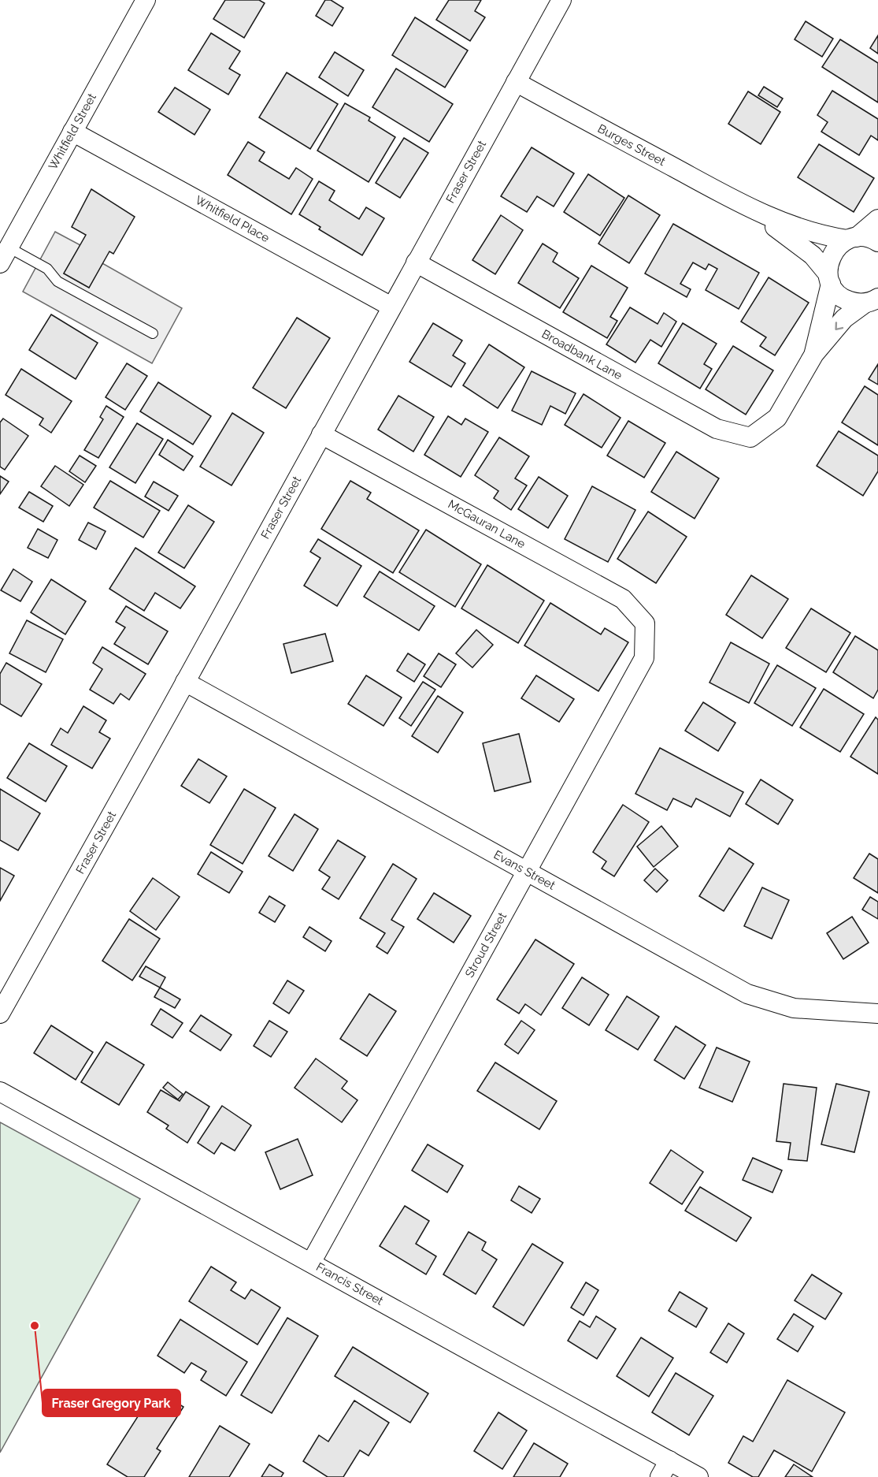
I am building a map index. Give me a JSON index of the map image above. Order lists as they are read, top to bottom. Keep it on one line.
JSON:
{"streets":{"street":["Whitfield Street","Burges Street","Fraser Street","Whitfield Place","Broadbank Lane","McGauran Lane","Evans Street","Stroud Street","Francis Street"]},"crossings":[["Whitfield Street","Whitfield Place"],["Burges Street","Fraser Street"],["Fraser Street","Whitfield Place"],["Fraser Street","Broadbank Lane"],["Fraser Street","McGauran Lane"],["Fraser Street","Evans Street"],["McGauran Lane","Stroud Street"],["Evans Street","Stroud Street"],["Stroud Street","Francis Street"]],"places":["Fraser Gregory Park"]}
